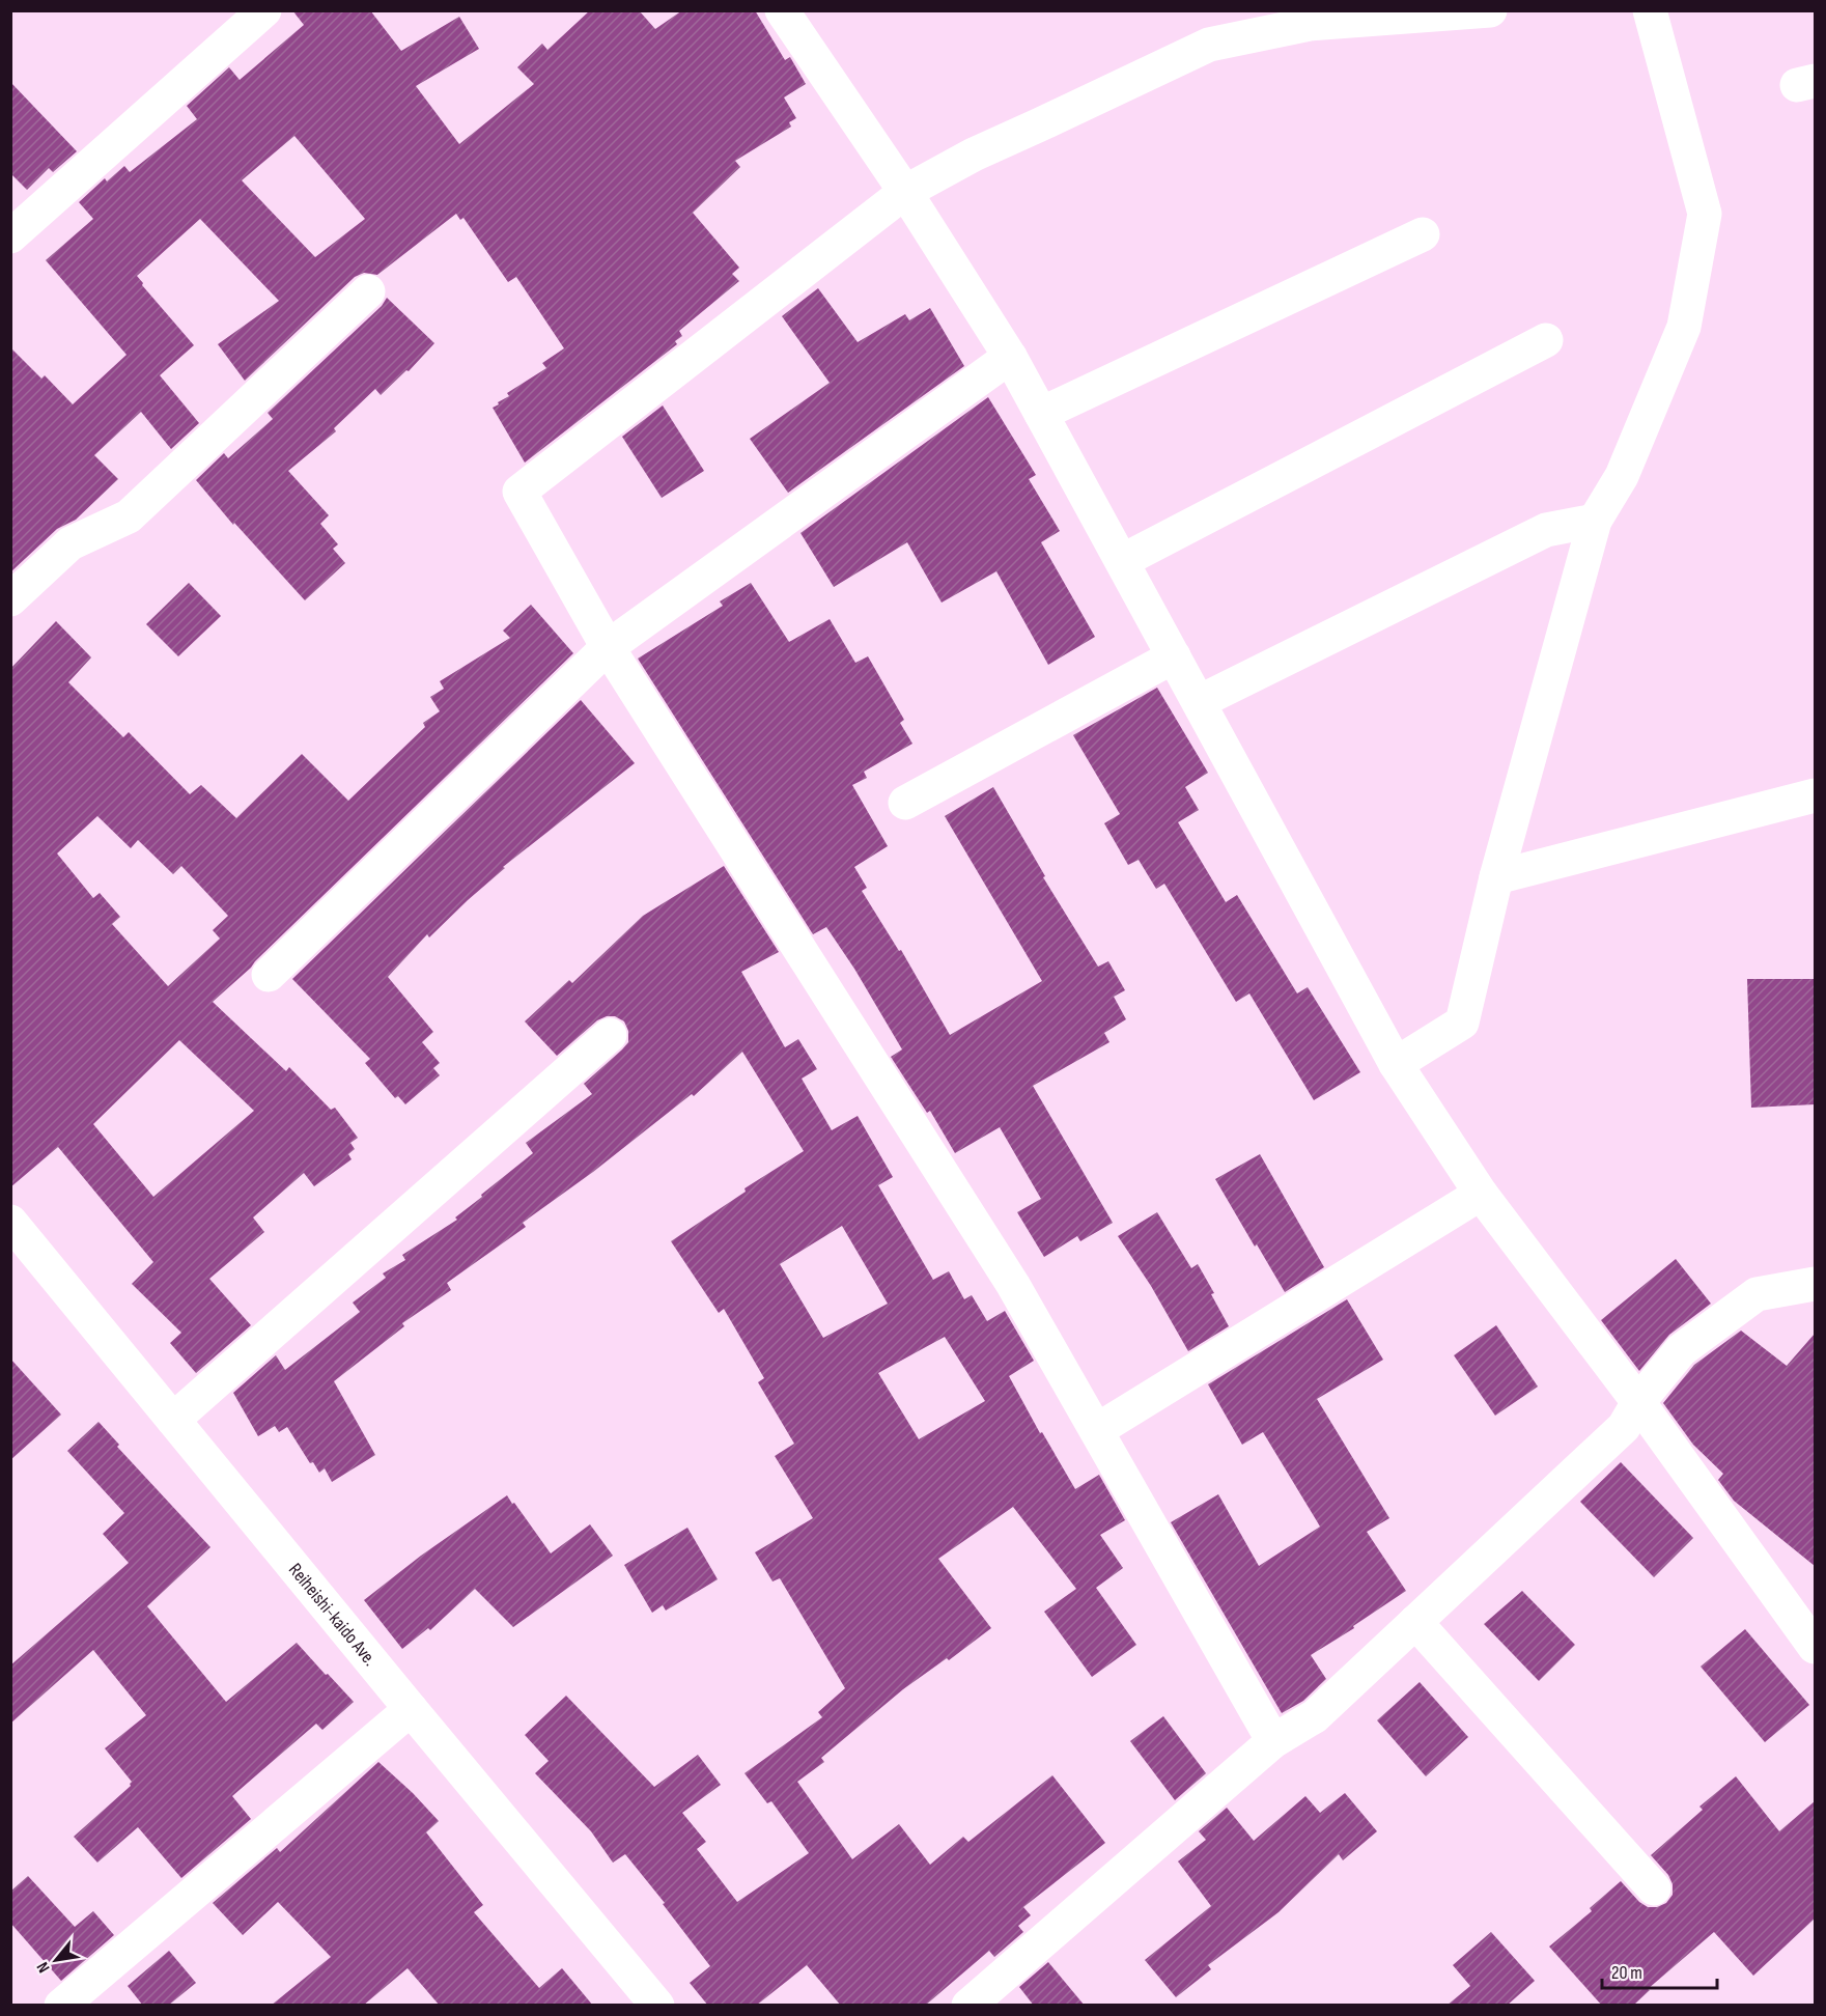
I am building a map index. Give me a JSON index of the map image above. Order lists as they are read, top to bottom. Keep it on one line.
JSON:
{"streets":{"street":["Reiheishi-kaido Ave."]},"scale_bar":"20 m","north":"bottom left"}
